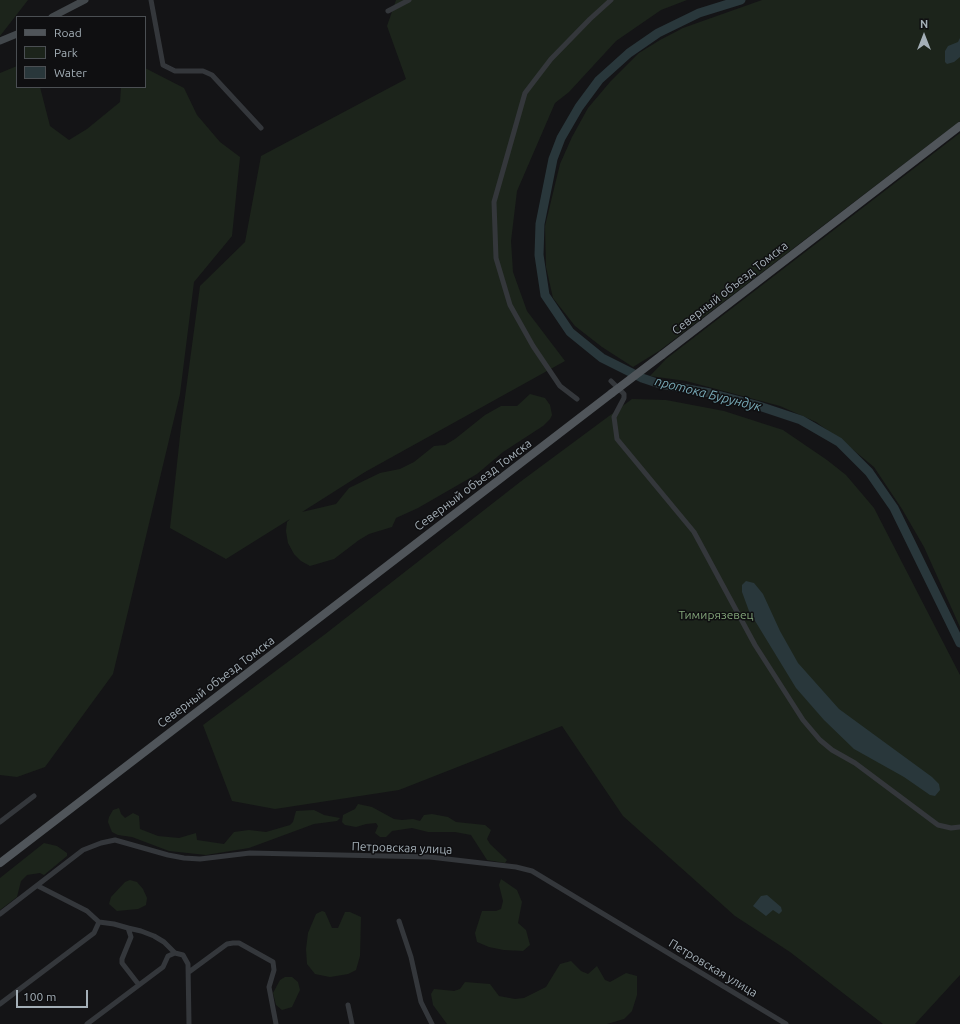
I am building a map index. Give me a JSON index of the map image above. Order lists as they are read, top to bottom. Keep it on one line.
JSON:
{"streets":{"main road":["Северный объезд Томска"],"street":["Петровская улица"]},"water":["протока Бурундук"],"parks":["Тимирязевец"],"legend":["Road","Park","Water"],"scale_bar":"100 m","north":"top"}
